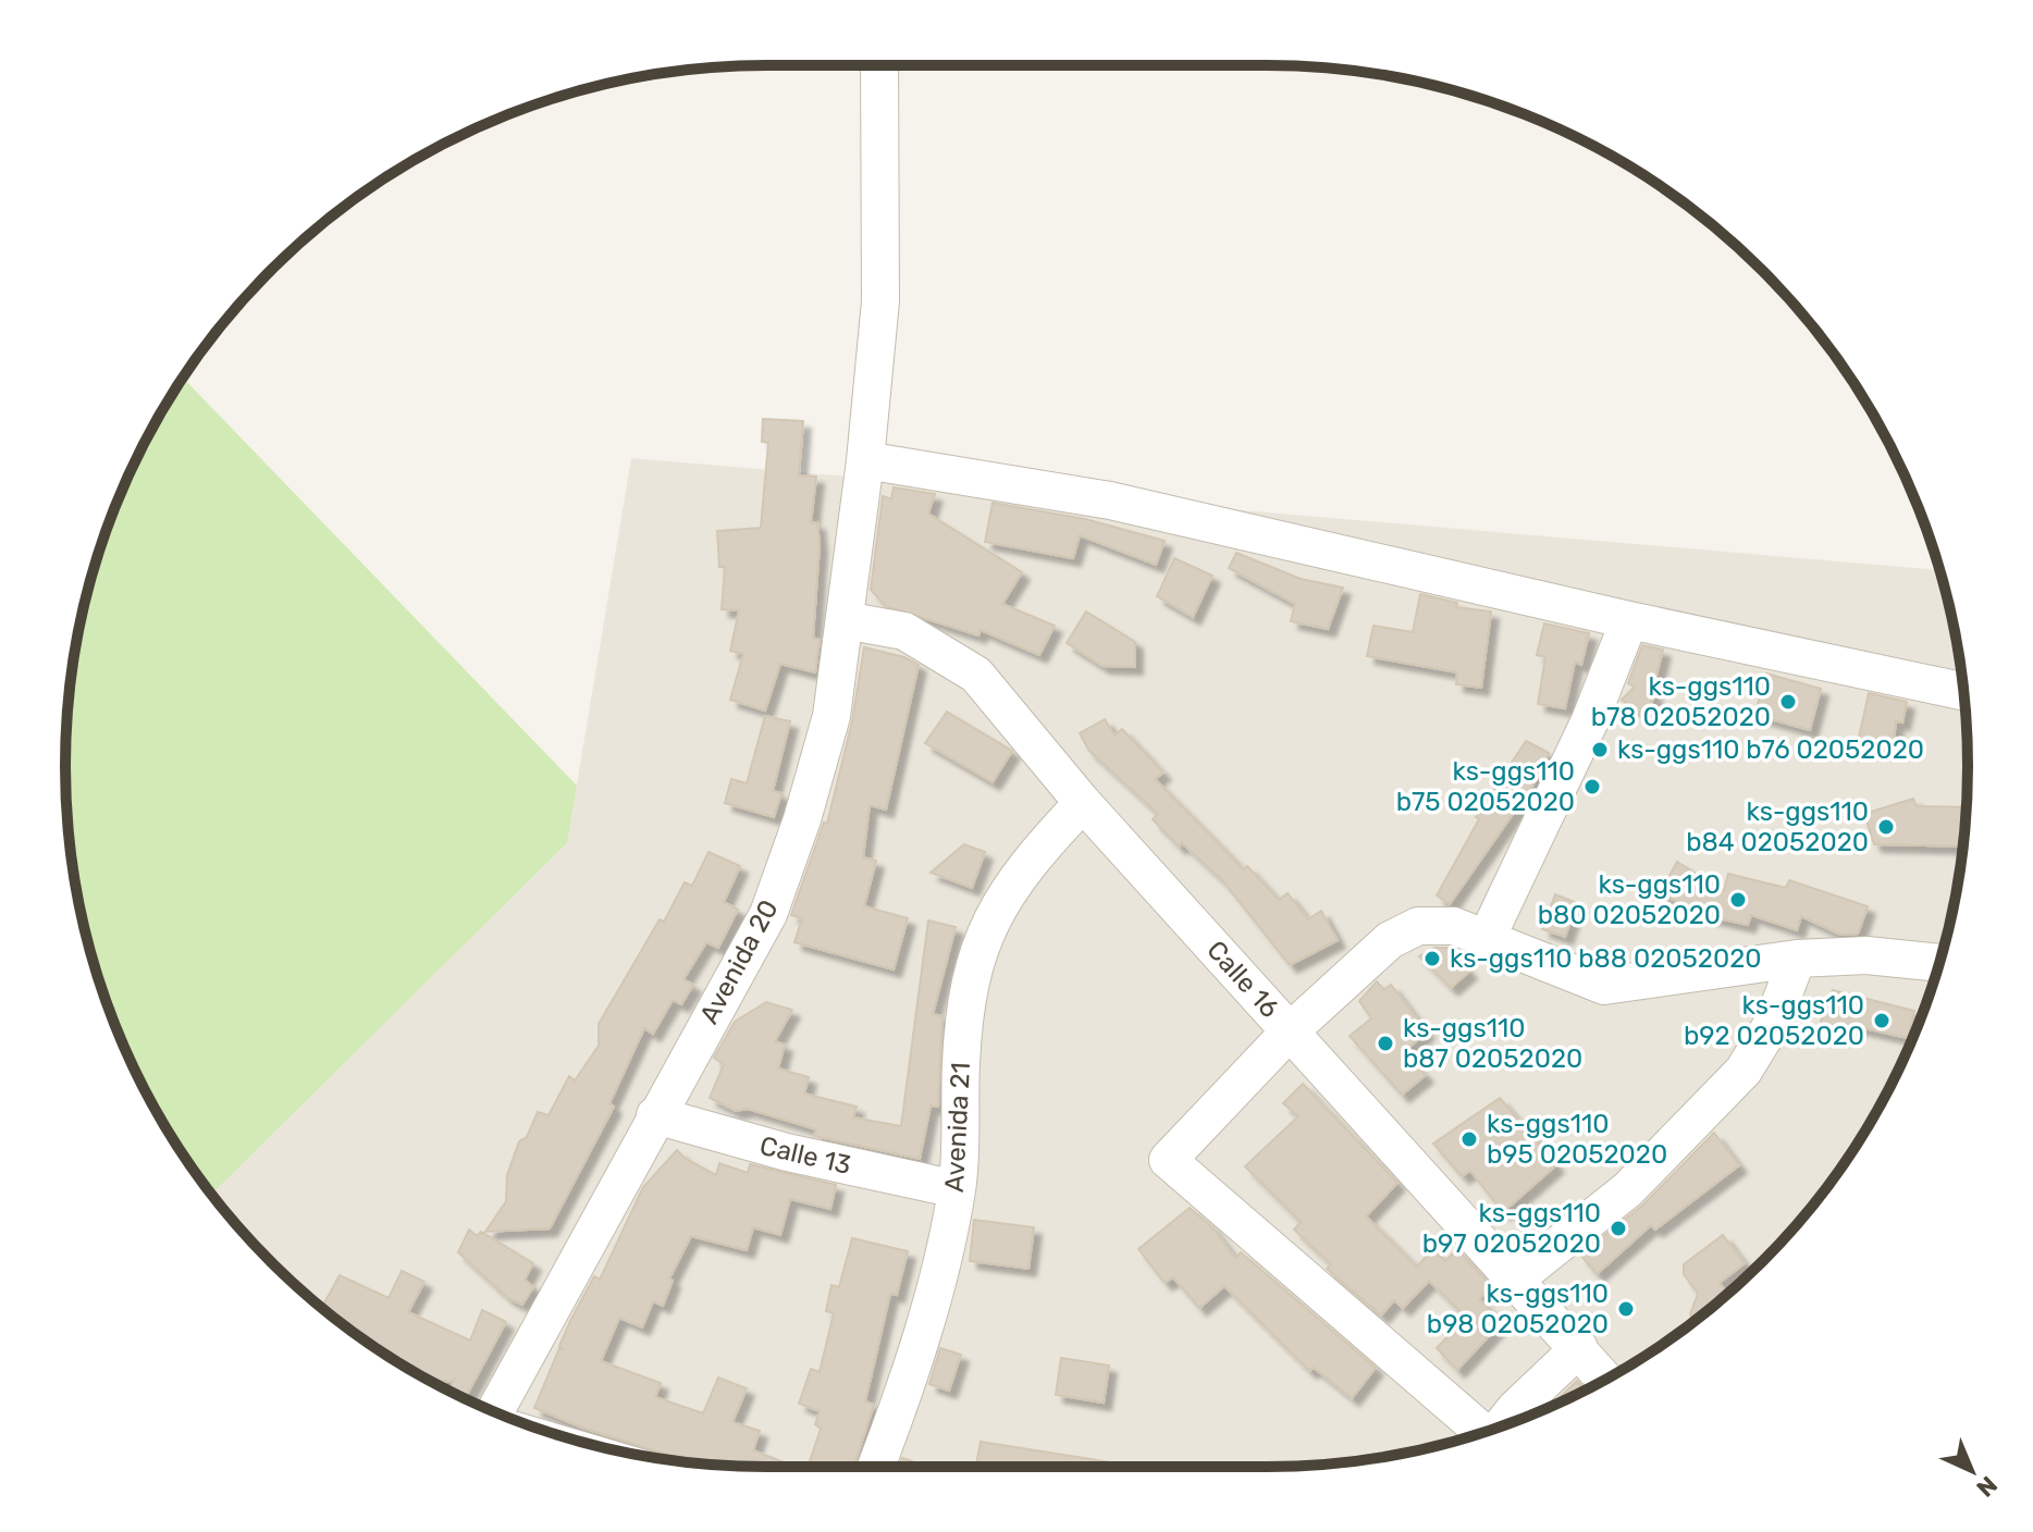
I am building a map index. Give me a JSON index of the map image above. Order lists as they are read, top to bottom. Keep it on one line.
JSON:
{"streets":{"street":["Avenida 20","Calle 16","Avenida 21","Calle 13"]},"crossings":[["Avenida 20","Calle 16"],["Avenida 20","Calle 13"],["Calle 16","Avenida 21"],["Avenida 21","Calle 13"]],"places":["ks-ggs110 b78 02052020","ks-ggs110 b76 02052020","ks-ggs110 b75 02052020","ks-ggs110 b84 02052020","ks-ggs110 b80 02052020","ks-ggs110 b88 02052020","ks-ggs110 b92 02052020","ks-ggs110 b87 02052020","ks-ggs110 b95 02052020","ks-ggs110 b97 02052020","ks-ggs110 b98 02052020"],"north":"bottom right"}
